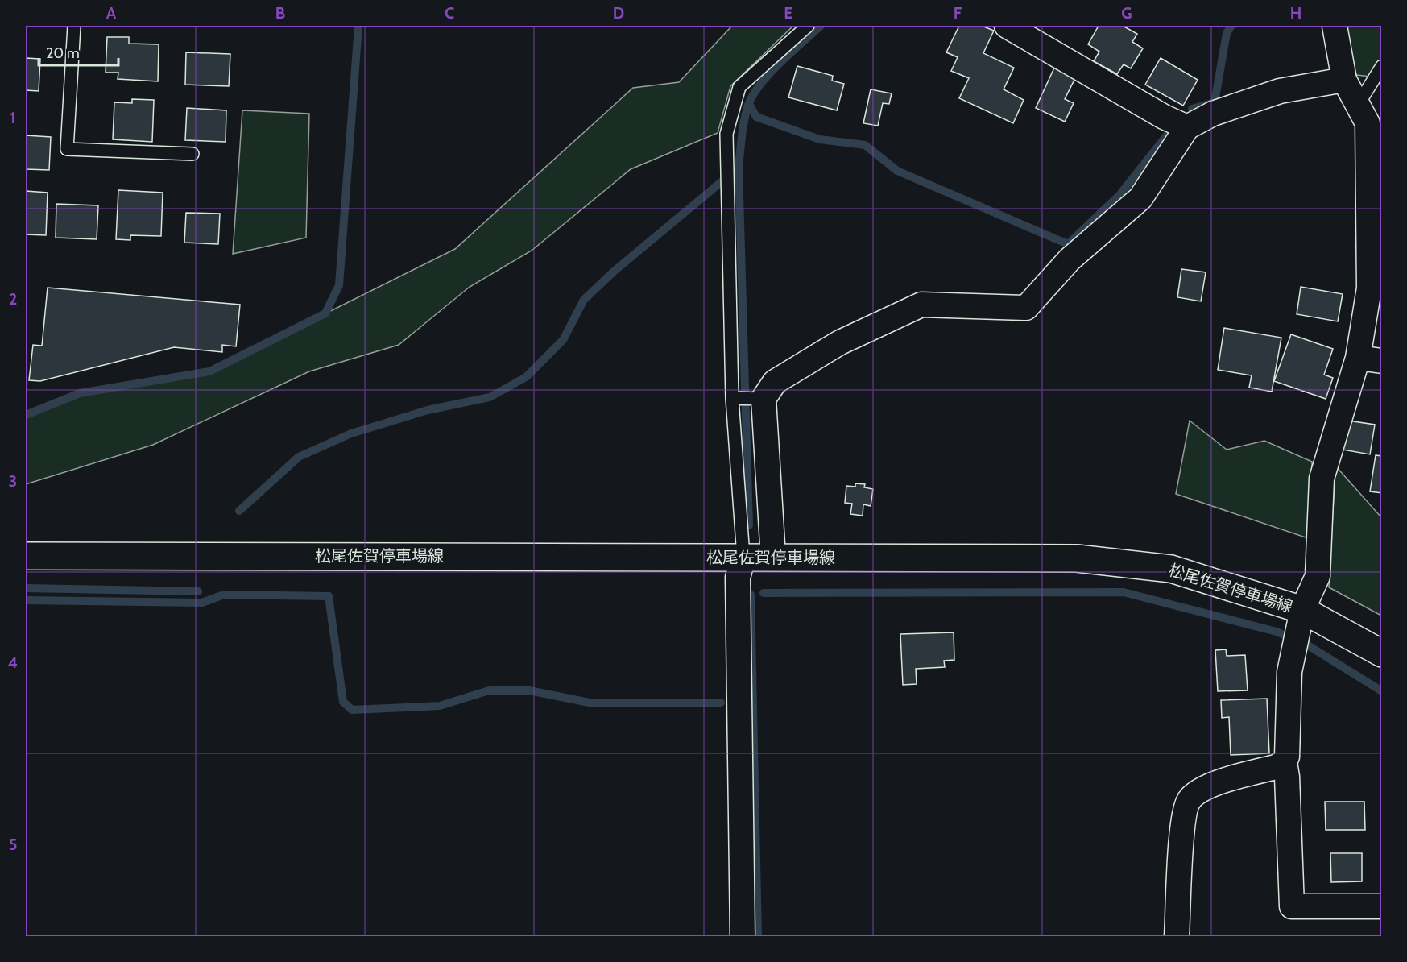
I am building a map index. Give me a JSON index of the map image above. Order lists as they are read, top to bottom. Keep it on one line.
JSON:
{"streets":{"main road":["松尾佐賀停車場線"]},"scale_bar":"20 m","grid":{"columns":["A","B","C","D","E","F","G","H"],"rows":["1","2","3","4","5"]}}
